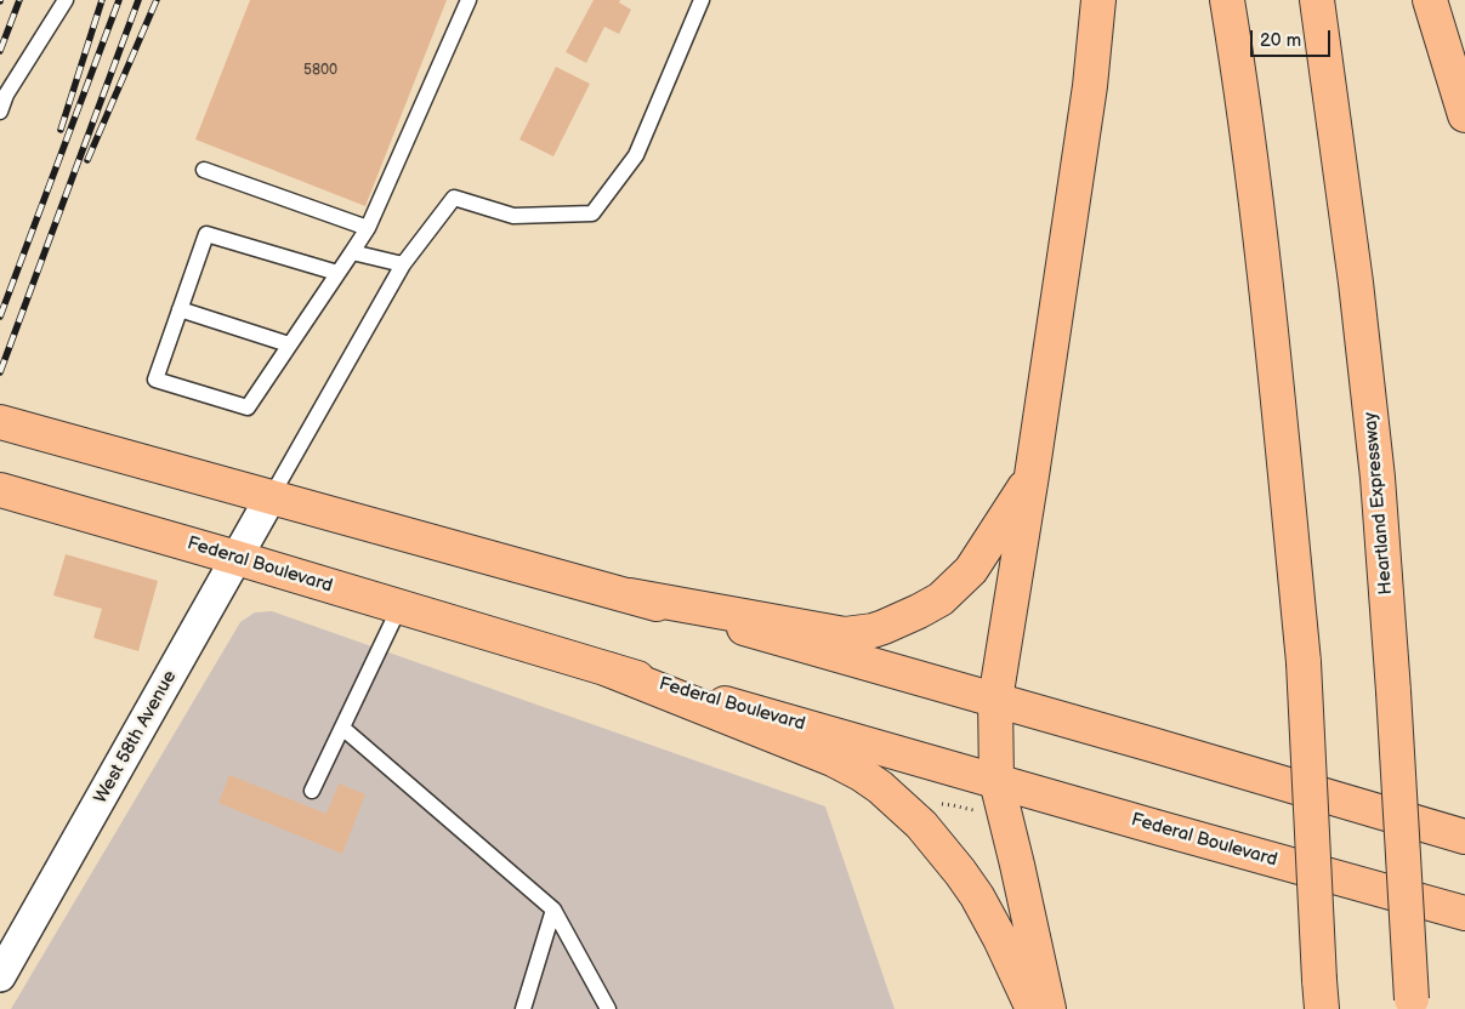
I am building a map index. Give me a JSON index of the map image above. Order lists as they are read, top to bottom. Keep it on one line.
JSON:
{"streets":{"main road":["Heartland Expressway","Federal Boulevard"],"street":["West 58th Avenue"]},"crossings":[["Federal Boulevard","West 58th Avenue"]],"house_numbers":["5800"],"scale_bar":"20 m"}
